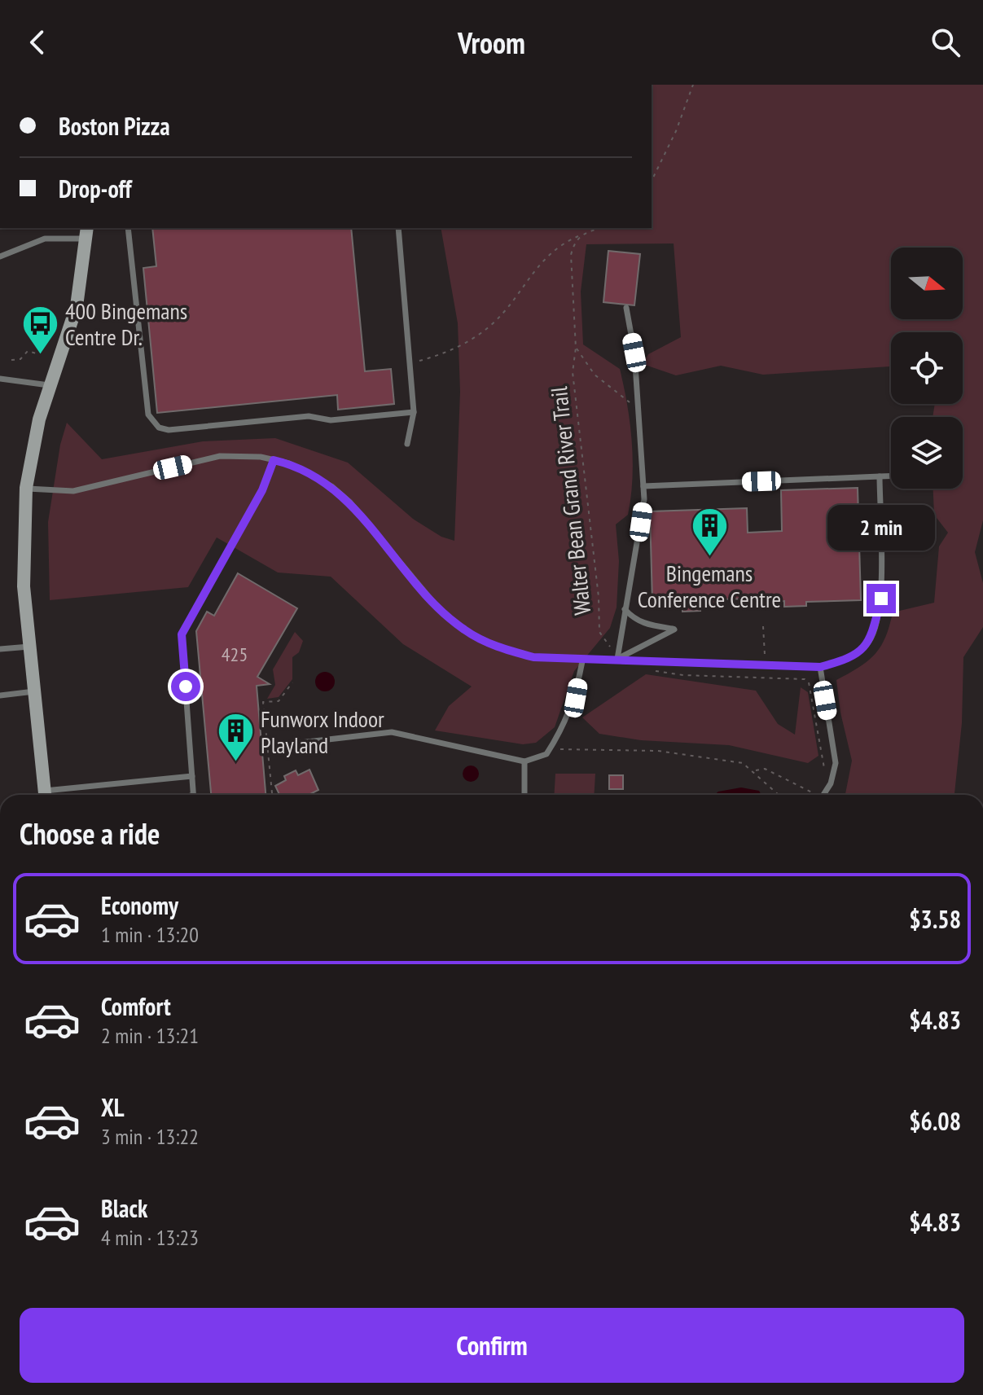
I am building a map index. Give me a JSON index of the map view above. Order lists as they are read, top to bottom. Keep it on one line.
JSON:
{"streets":{"path":["Walter Bean Grand River Trail"]},"places":{"bus stop":["400 Bingemans Centre Dr."],"building":["Bingemans Conference Centre","Funworx Indoor Playland"]},"house_numbers":["425"],"north":"right","page":{"header":"Vroom","banner":["Boston Pizza","Drop-off"],"bubble":"2 min","heading":"Choose a ride","list":[{"name":"Economy","note":"1 min · 13:20","value":"$3.58"},{"name":"Comfort","note":"2 min · 13:21","value":"$4.83"},{"name":"XL","note":"3 min · 13:22","value":"$6.08"},{"name":"Black","note":"4 min · 13:23","value":"$4.83"}],"buttons":"Confirm"}}
